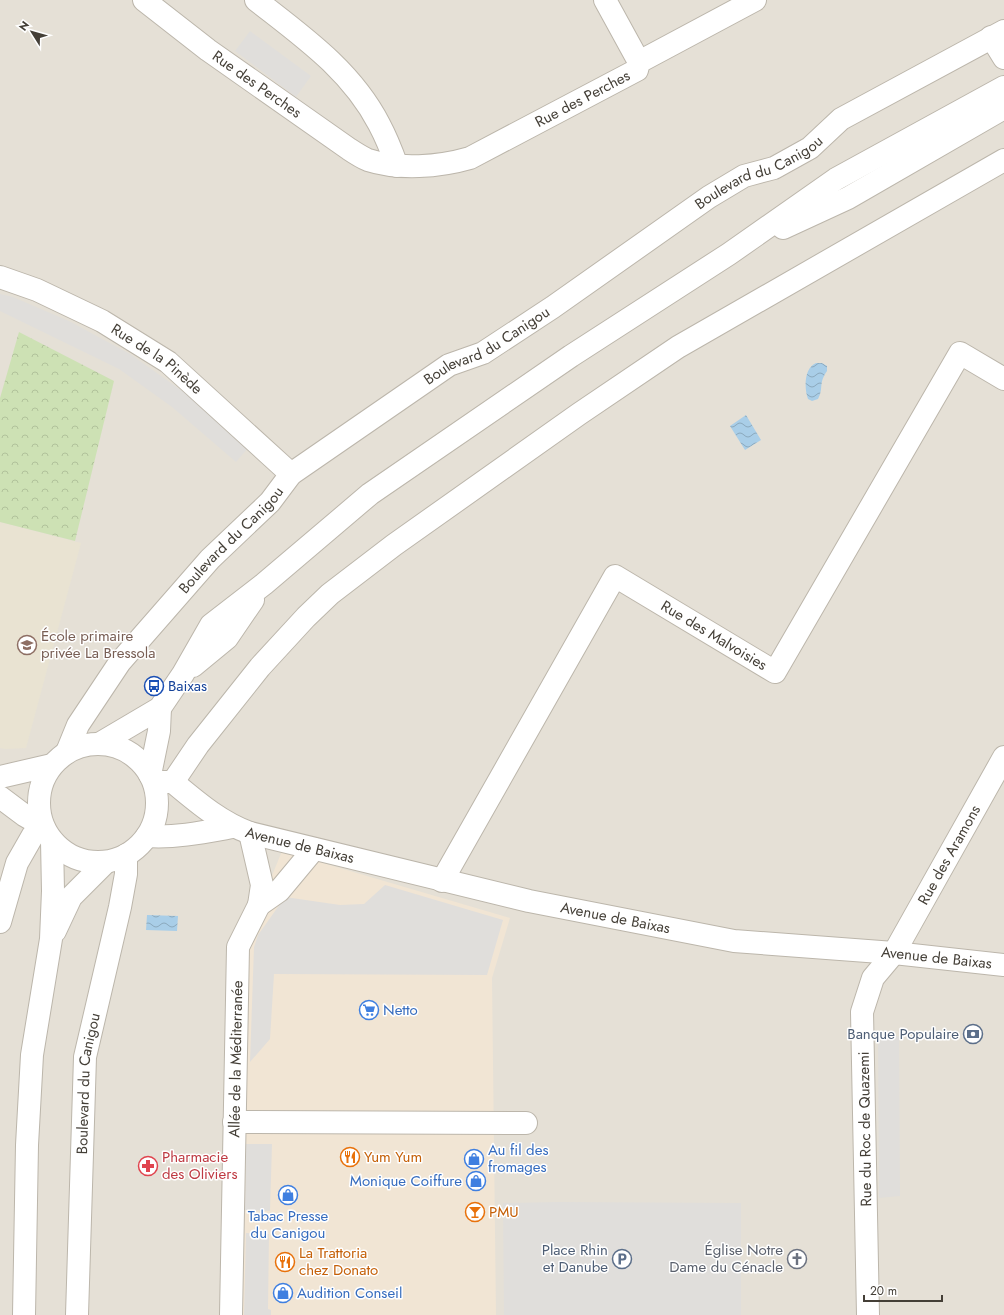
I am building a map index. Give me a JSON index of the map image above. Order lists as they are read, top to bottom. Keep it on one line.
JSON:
{"streets":{"street":["Rue des Perches","Boulevard du Canigou","Rue de la Pinède","Rue des Malvoisies","Avenue de Baixas","Rue des Aramons","Allée de la Méditerranée","Rue du Roc de Quazemi"]},"crossings":[["Boulevard du Canigou","Rue de la Pinède"],["Boulevard du Canigou","Avenue de Baixas"],["Rue des Malvoisies","Avenue de Baixas"],["Avenue de Baixas","Rue des Aramons"],["Avenue de Baixas","Allée de la Méditerranée"],["Avenue de Baixas","Rue du Roc de Quazemi"],["Rue des Aramons","Rue du Roc de Quazemi"]],"places":{"school or university":["École primaire privée La Bressola"],"bus stop":["Baixas"],"supermarket":["Netto"],"bank":["Banque Populaire"],"restaurant":["Yum Yum","La Trattoria chez Donato"],"shop":["Au fil des fromages","Monique Coiffure","Tabac Presse du Canigou","Audition Conseil"],"pharmacy":["Pharmacie des Oliviers"],"bar":["PMU"],"parking":["Place Rhin et Danube"],"church":["Église Notre Dame du Cénacle"]},"scale_bar":"20 m","north":"top left"}
